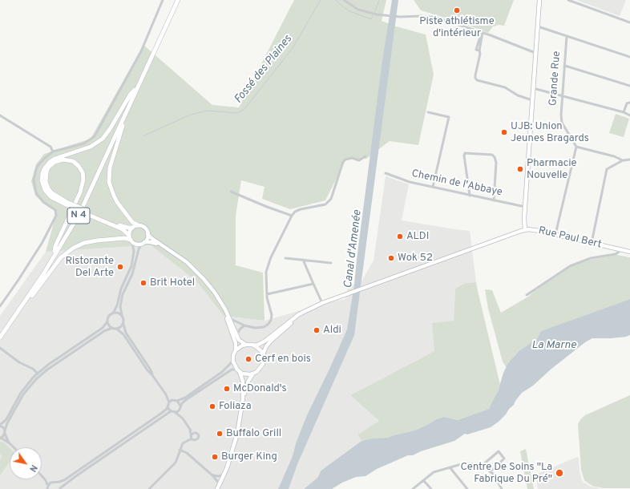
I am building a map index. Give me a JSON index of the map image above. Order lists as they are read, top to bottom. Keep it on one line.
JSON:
{"streets":{"highway":["N 4"],"main road":["Rue Paul Bert"],"street":["Grande Rue","Chemin de l'Abbaye"]},"water":["Fossé des Plaines","Canal d'Amenée","La Marne"],"places":["Piste athlétisme d'intérieur","UJB: Union Jeunes Bragards","Pharmacie Nouvelle","ALDI","Wok 52","Ristorante Del Arte","Brit Hotel","Aldi","Cerf en bois","McDonald's","Foliaza","Buffalo Grill","Burger King","Centre De Soins \"La Fabrique Du Pré\""],"north":"bottom right"}
